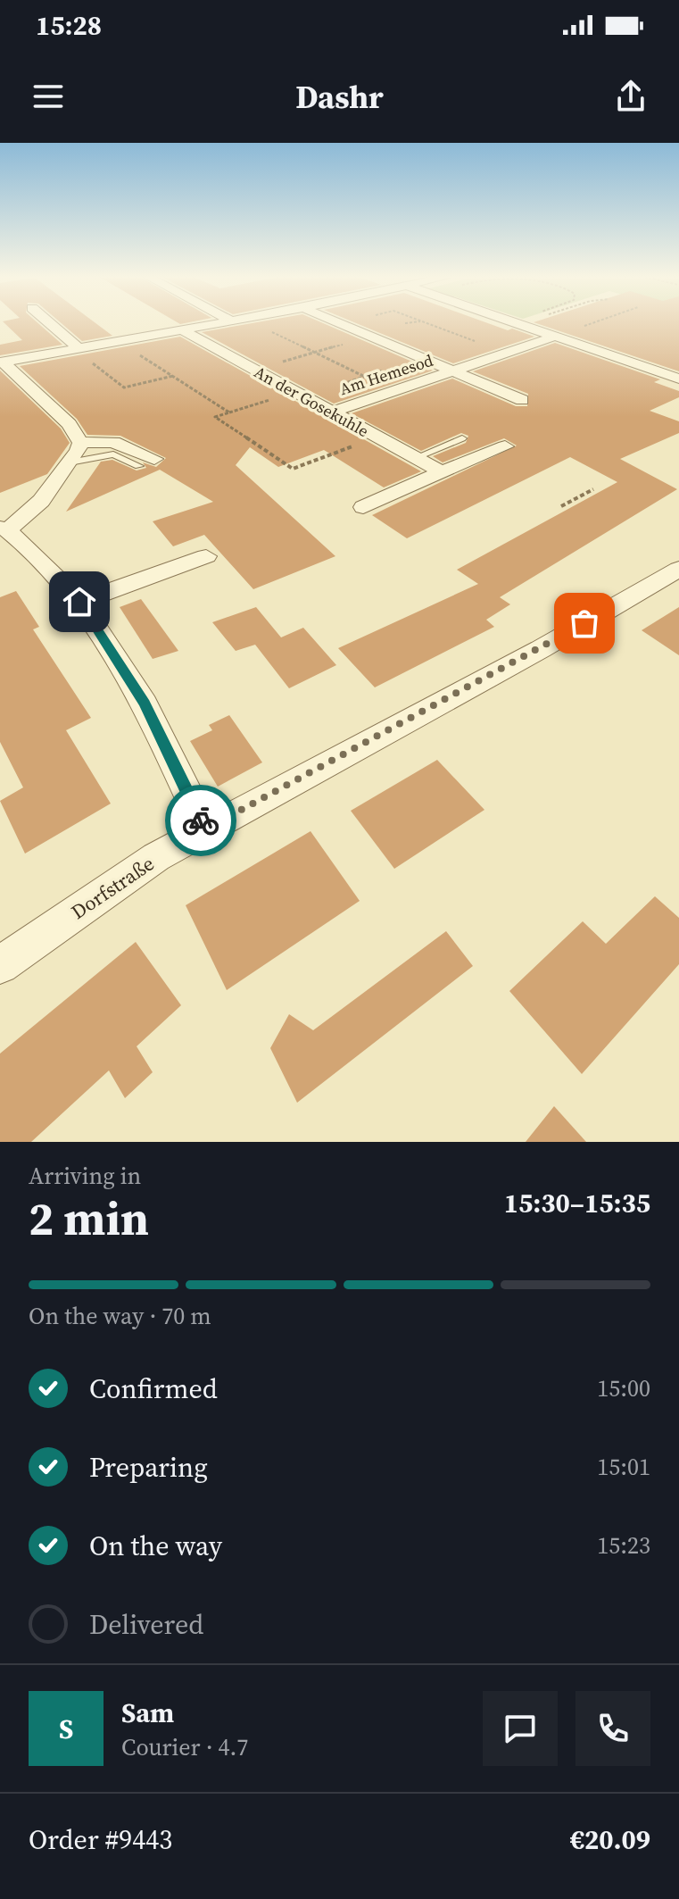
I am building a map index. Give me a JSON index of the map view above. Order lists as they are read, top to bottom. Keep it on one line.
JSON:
{"streets":{"street":["Am Hemesod","An der Gosekuhle","Dorfstraße"]},"crossings":[["Am Hemesod","An der Gosekuhle"]],"page":{"status":"15:28","header":"Dashr","heading":["2 min","Arriving in","15:30–15:35"],"panel":["Sam","Courier · 4.7","Order #9443","€20.09"],"bar":"On the way · 70 m","list":[["Confirmed","15:00"],["Preparing","15:01"],["On the way","15:23"],"Delivered"],"round":"S"}}
